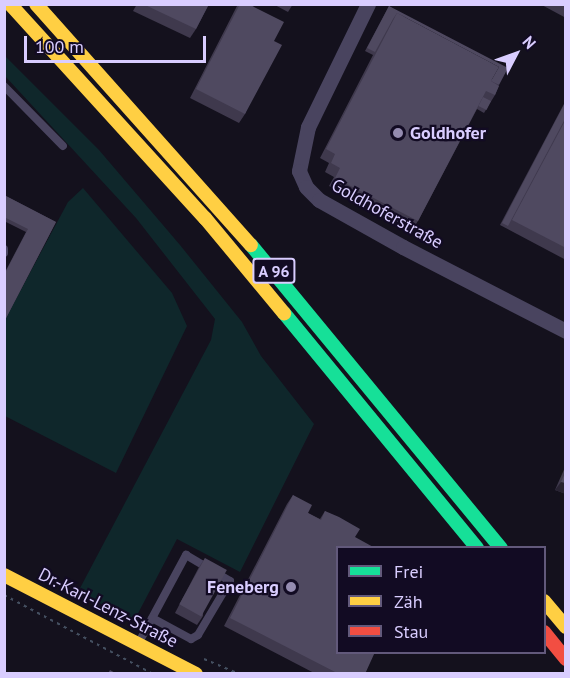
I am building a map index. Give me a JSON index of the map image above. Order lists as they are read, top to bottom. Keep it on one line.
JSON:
{"streets":{"main road":["A 96","Dr.-Karl-Lenz-Straße"],"street":["Goldhoferstraße"]},"places":["Goldhofer","Feneberg"],"legend":["Frei","Zäh","Stau"],"scale_bar":"100 m","north":"top right"}
